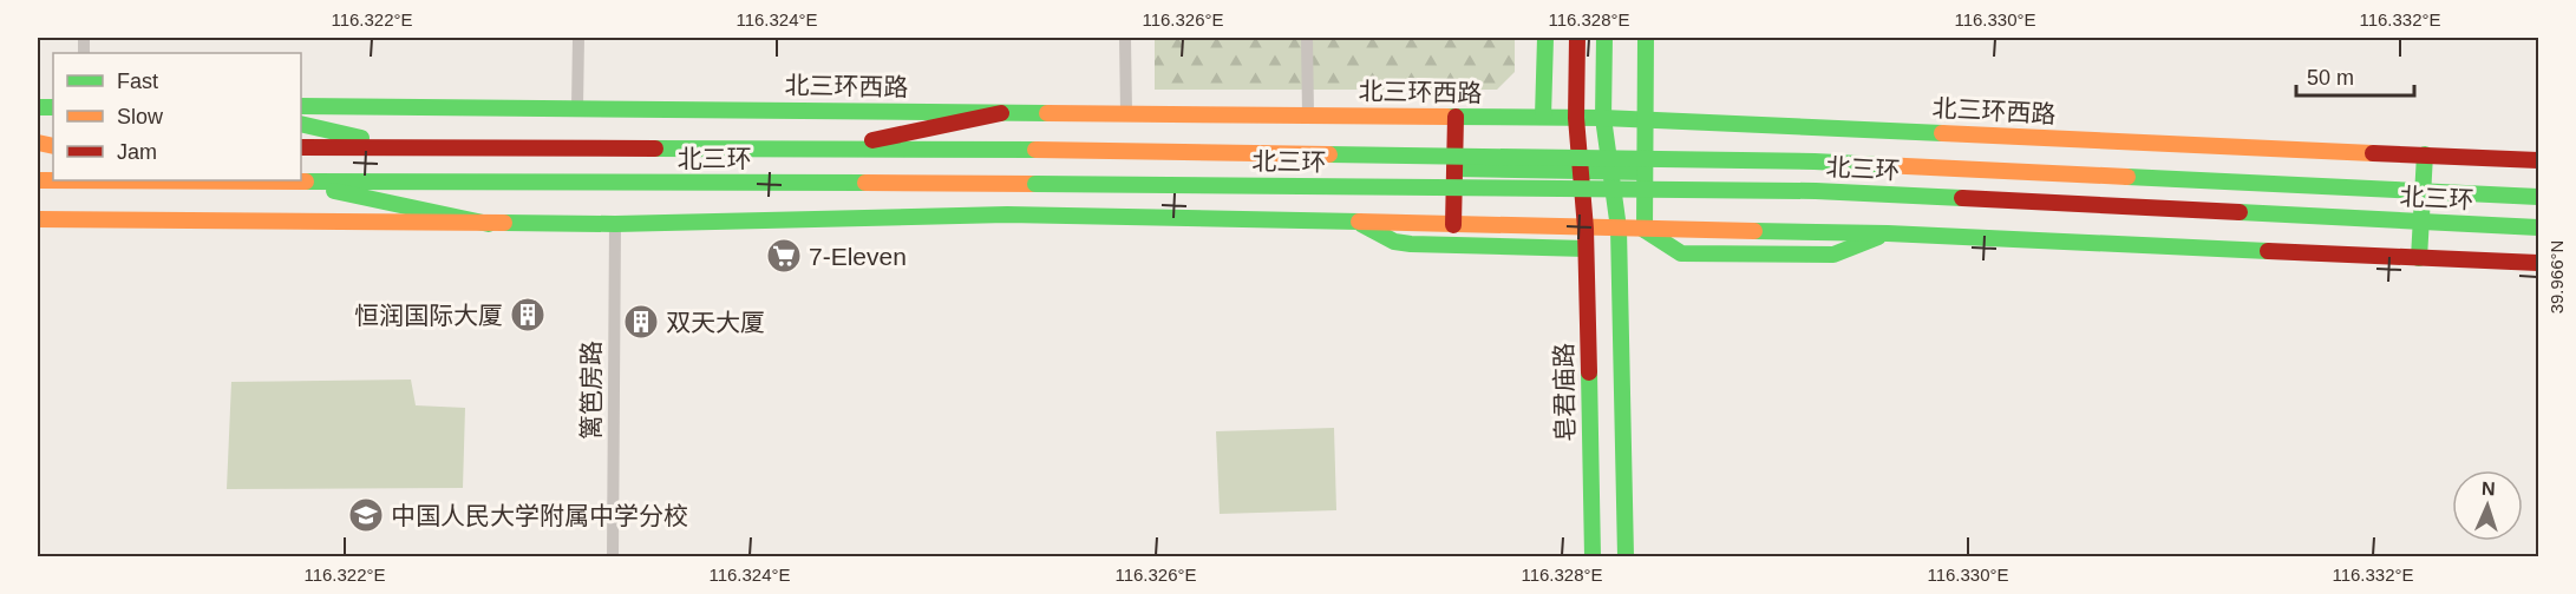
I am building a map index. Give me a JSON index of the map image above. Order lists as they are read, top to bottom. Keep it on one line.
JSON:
{"streets":{"main road":["北三环西路","北三环","皂君庙路"],"street":["篱笆房路"]},"crossings":[["北三环西路","皂君庙路"]],"places":{"supermarket":["7-Eleven"],"building":["恒润国际大厦","双天大厦"],"school or university":["中国人民大学附属中学分校"]},"legend":["Fast","Slow","Jam"],"scale_bar":"50 m","north":"top","coordinates":["116.322°E","116.324°E","116.326°E","116.328°E","116.330°E","116.332°E","39.966°N"]}
